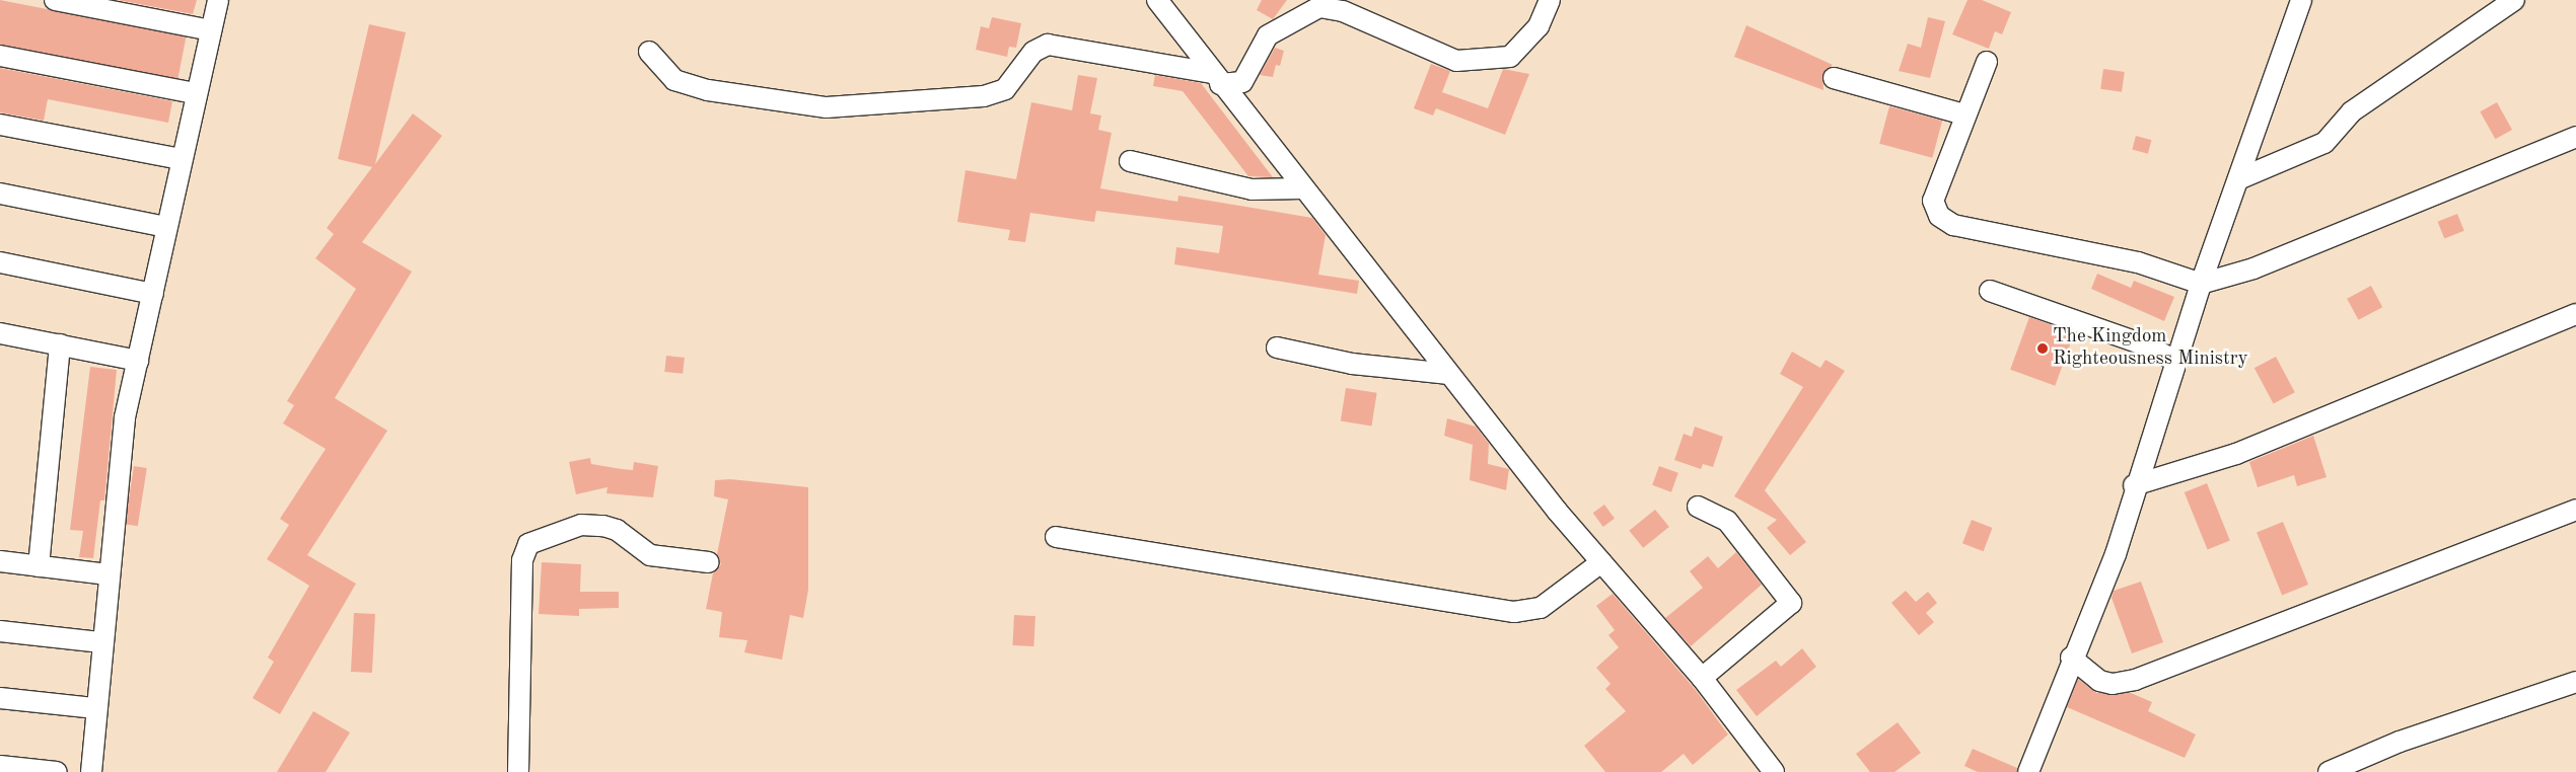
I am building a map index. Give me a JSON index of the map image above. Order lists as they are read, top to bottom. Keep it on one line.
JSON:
{"places":["The Kingdom Righteousness Ministry"]}
